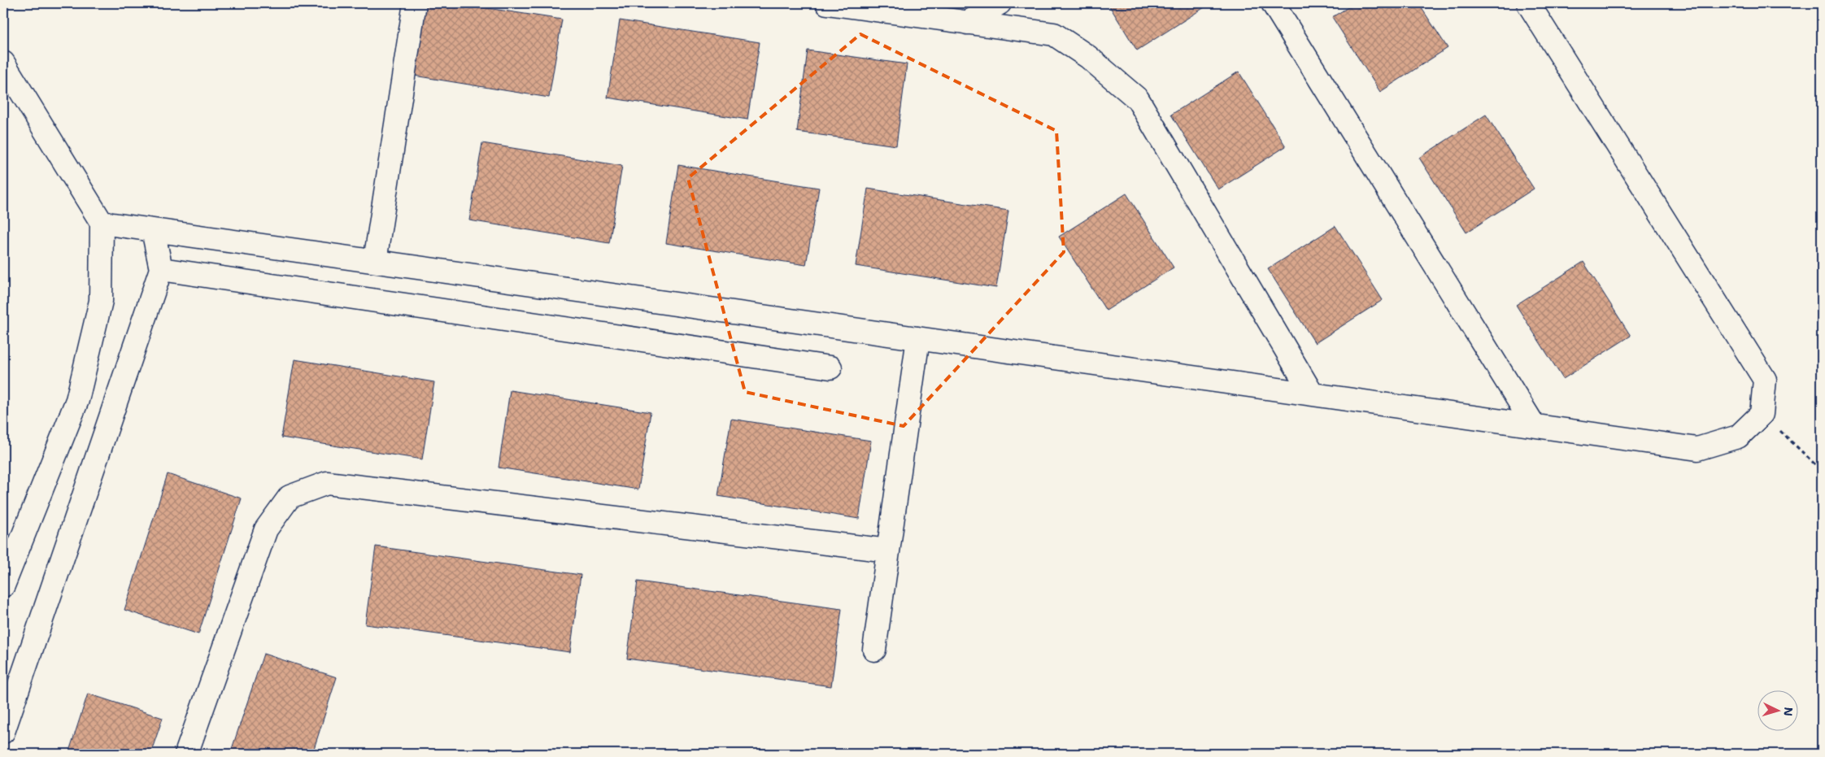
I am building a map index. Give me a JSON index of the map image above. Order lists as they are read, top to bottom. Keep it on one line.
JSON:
{"north":"right"}
